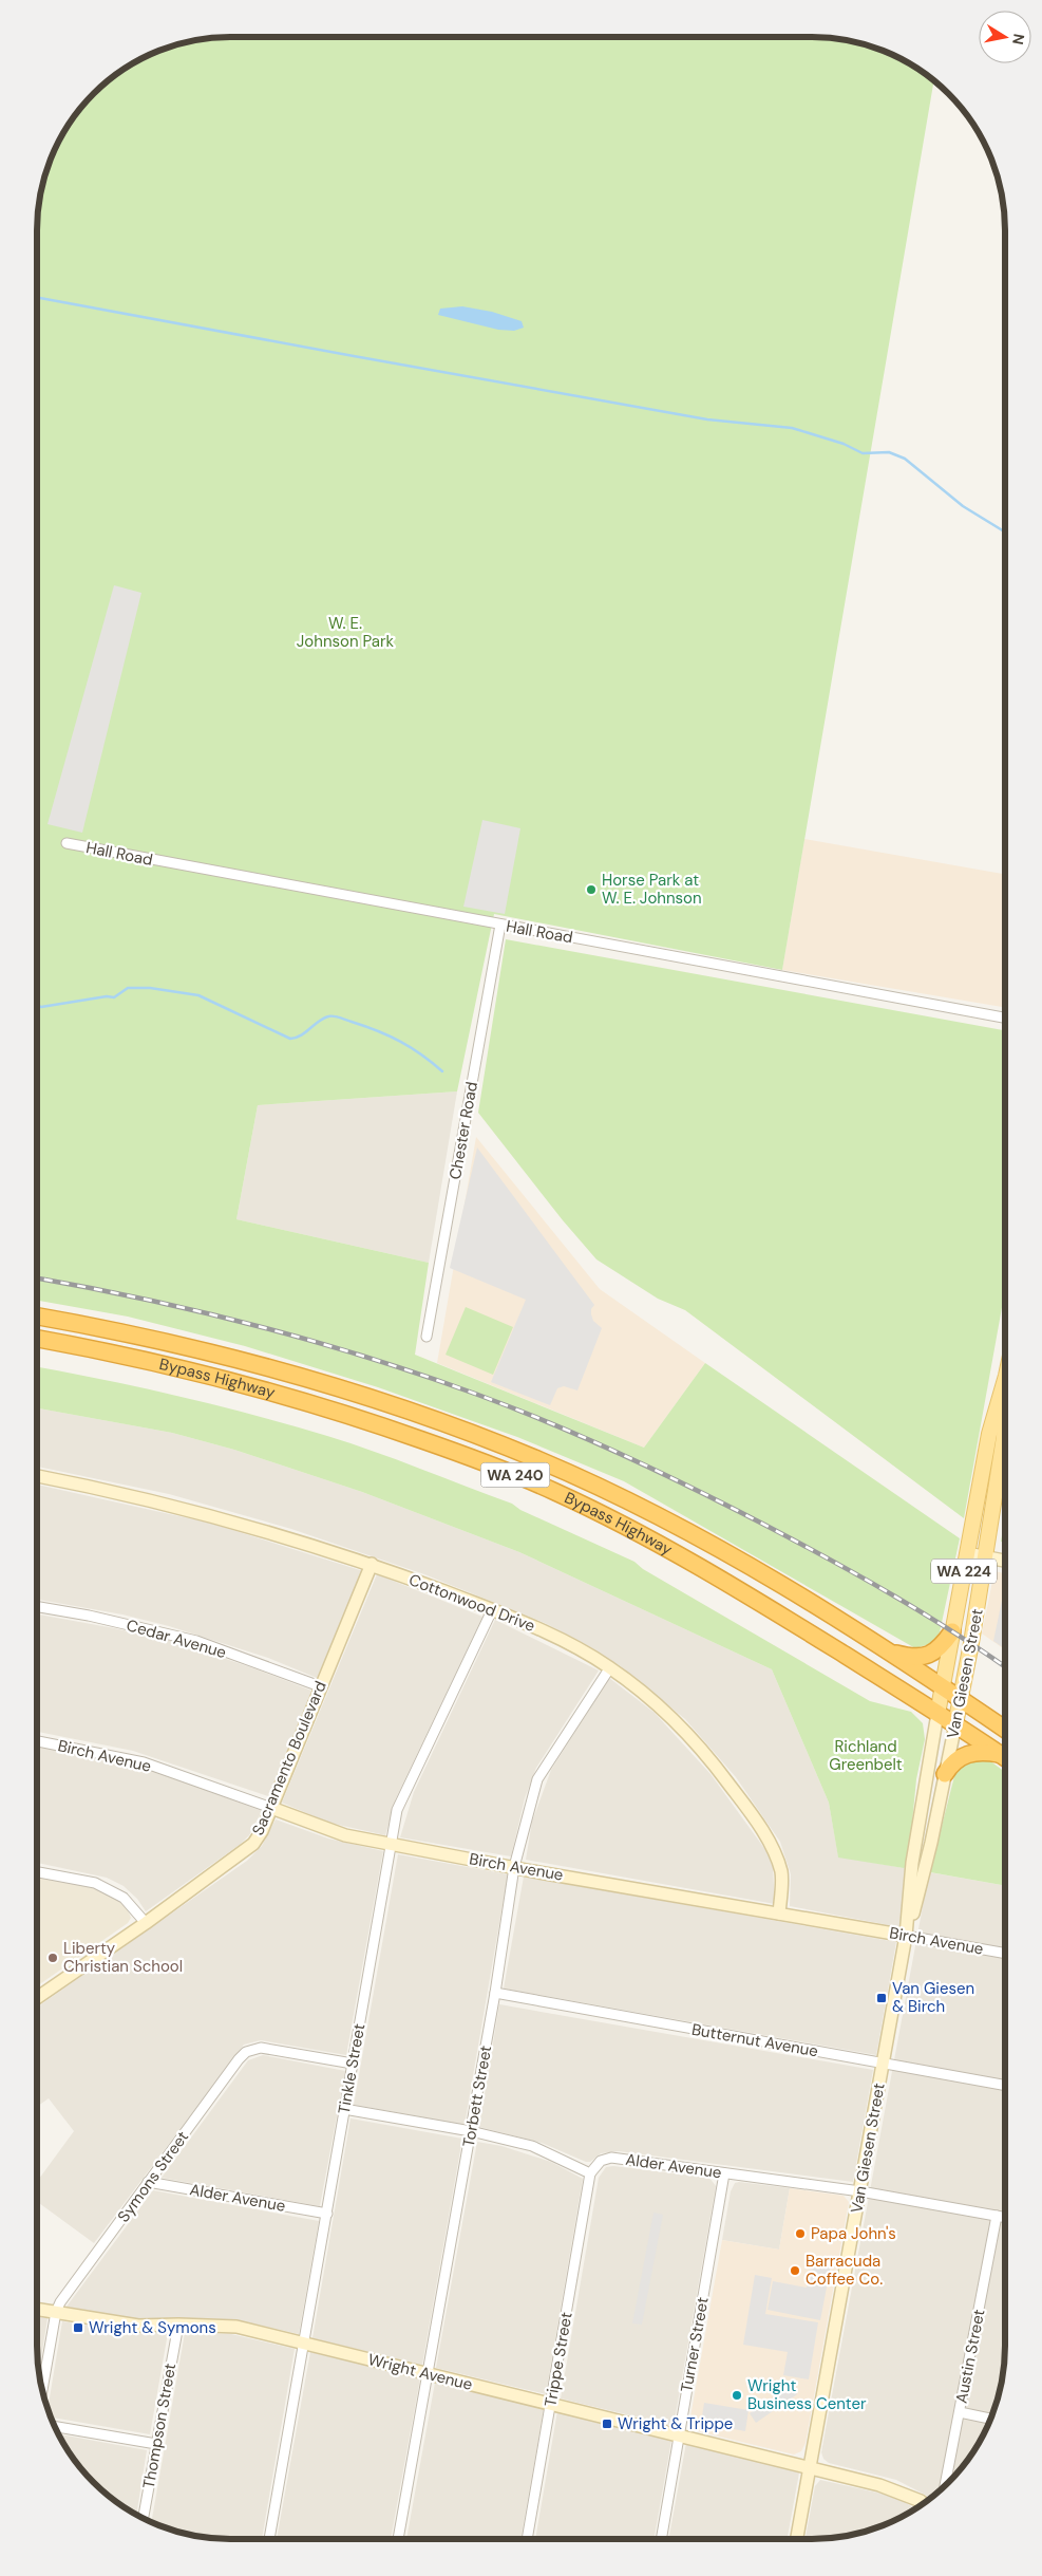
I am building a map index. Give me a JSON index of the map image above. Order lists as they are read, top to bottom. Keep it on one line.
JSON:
{"streets":{"highway":["Bypass Highway","WA 240"],"main road":["WA 224","Van Giesen Street"],"street":["Hall Road","Chester Road","Cottonwood Drive","Cedar Avenue","Birch Avenue","Sacramento Boulevard","Butternut Avenue","Tinkle Street","Torbett Street","Alder Avenue","Symons Street","Turner Street","Austin Street","Trippe Street","Wright Avenue","Thompson Street"]},"crossings":[["Hall Road","Chester Road"],["Bypass Highway","Van Giesen Street"],["Cottonwood Drive","Birch Avenue"],["Cottonwood Drive","Sacramento Boulevard"],["Cottonwood Drive","Tinkle Street"],["Cottonwood Drive","Torbett Street"],["Cedar Avenue","Sacramento Boulevard"],["Van Giesen Street","Birch Avenue"],["Van Giesen Street","Butternut Avenue"],["Van Giesen Street","Alder Avenue"],["Van Giesen Street","Wright Avenue"],["Birch Avenue","Sacramento Boulevard"],["Birch Avenue","Tinkle Street"],["Birch Avenue","Torbett Street"],["Butternut Avenue","Torbett Street"],["Tinkle Street","Alder Avenue"],["Tinkle Street","Symons Street"],["Tinkle Street","Wright Avenue"],["Torbett Street","Wright Avenue"],["Alder Avenue","Symons Street"],["Alder Avenue","Turner Street"],["Alder Avenue","Austin Street"],["Alder Avenue","Trippe Street"],["Symons Street","Wright Avenue"],["Turner Street","Wright Avenue"],["Trippe Street","Wright Avenue"],["Wright Avenue","Thompson Street"]],"parks":["W. E. Johnson Park","Richland Greenbelt"],"places":{"other":["Horse Park at W. E. Johnson","Liberty Christian School","Papa John's","Barracuda Coffee Co.","Wright Business Center"],"transit":["Van Giesen & Birch","Wright & Symons","Wright & Trippe"]},"north":"right"}
